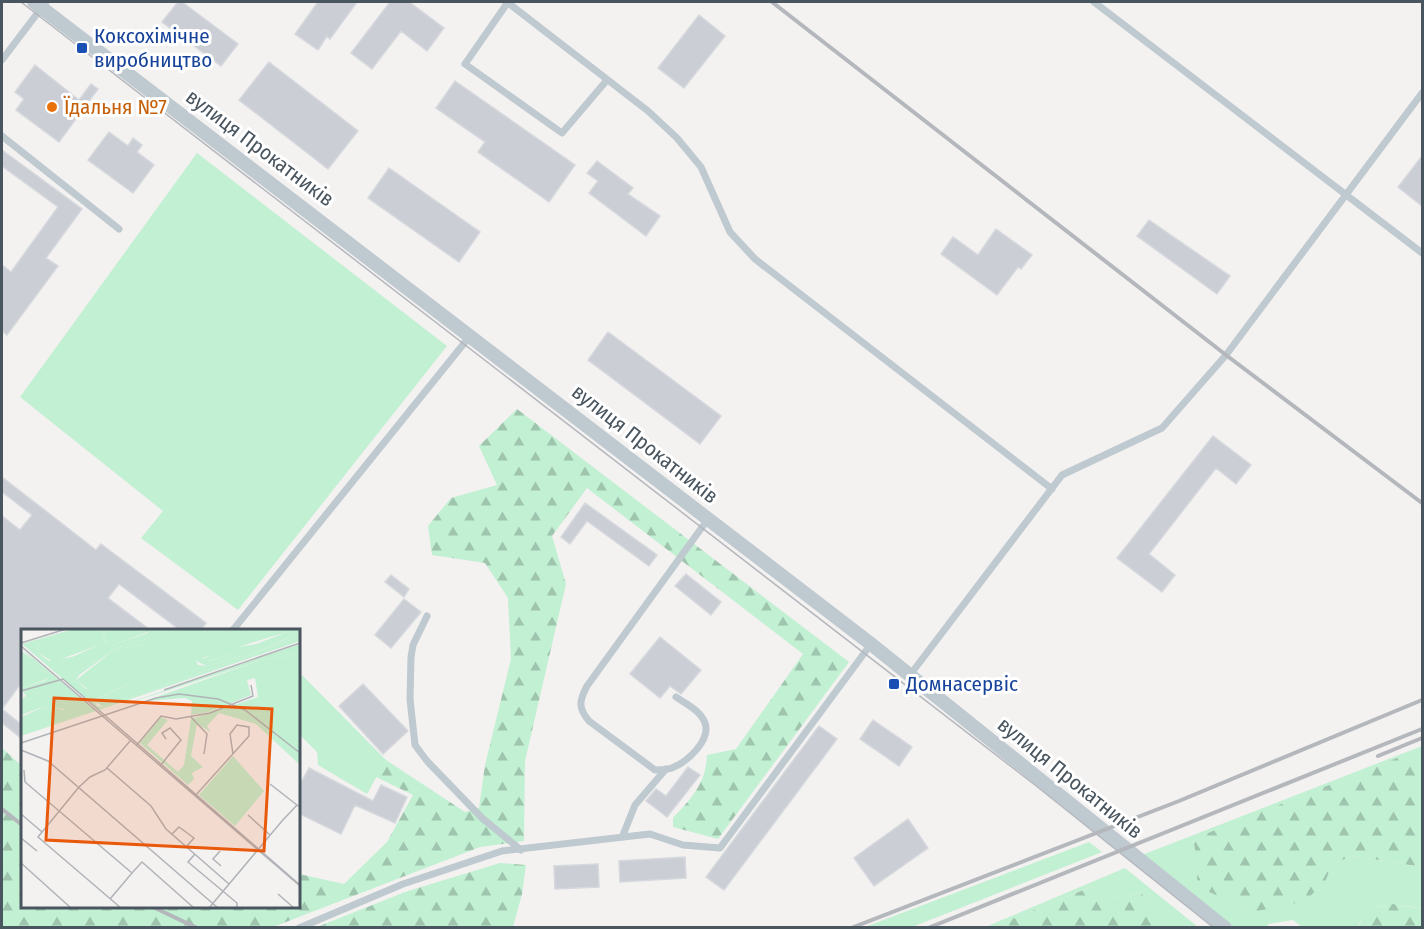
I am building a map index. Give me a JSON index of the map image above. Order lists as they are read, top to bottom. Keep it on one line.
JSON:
{"streets":{"street":["вулиця Прокатників"]},"places":{"transit":["Коксохімічне виробництво","Домнасервіс"],"other":["Їдальня №7"]}}
